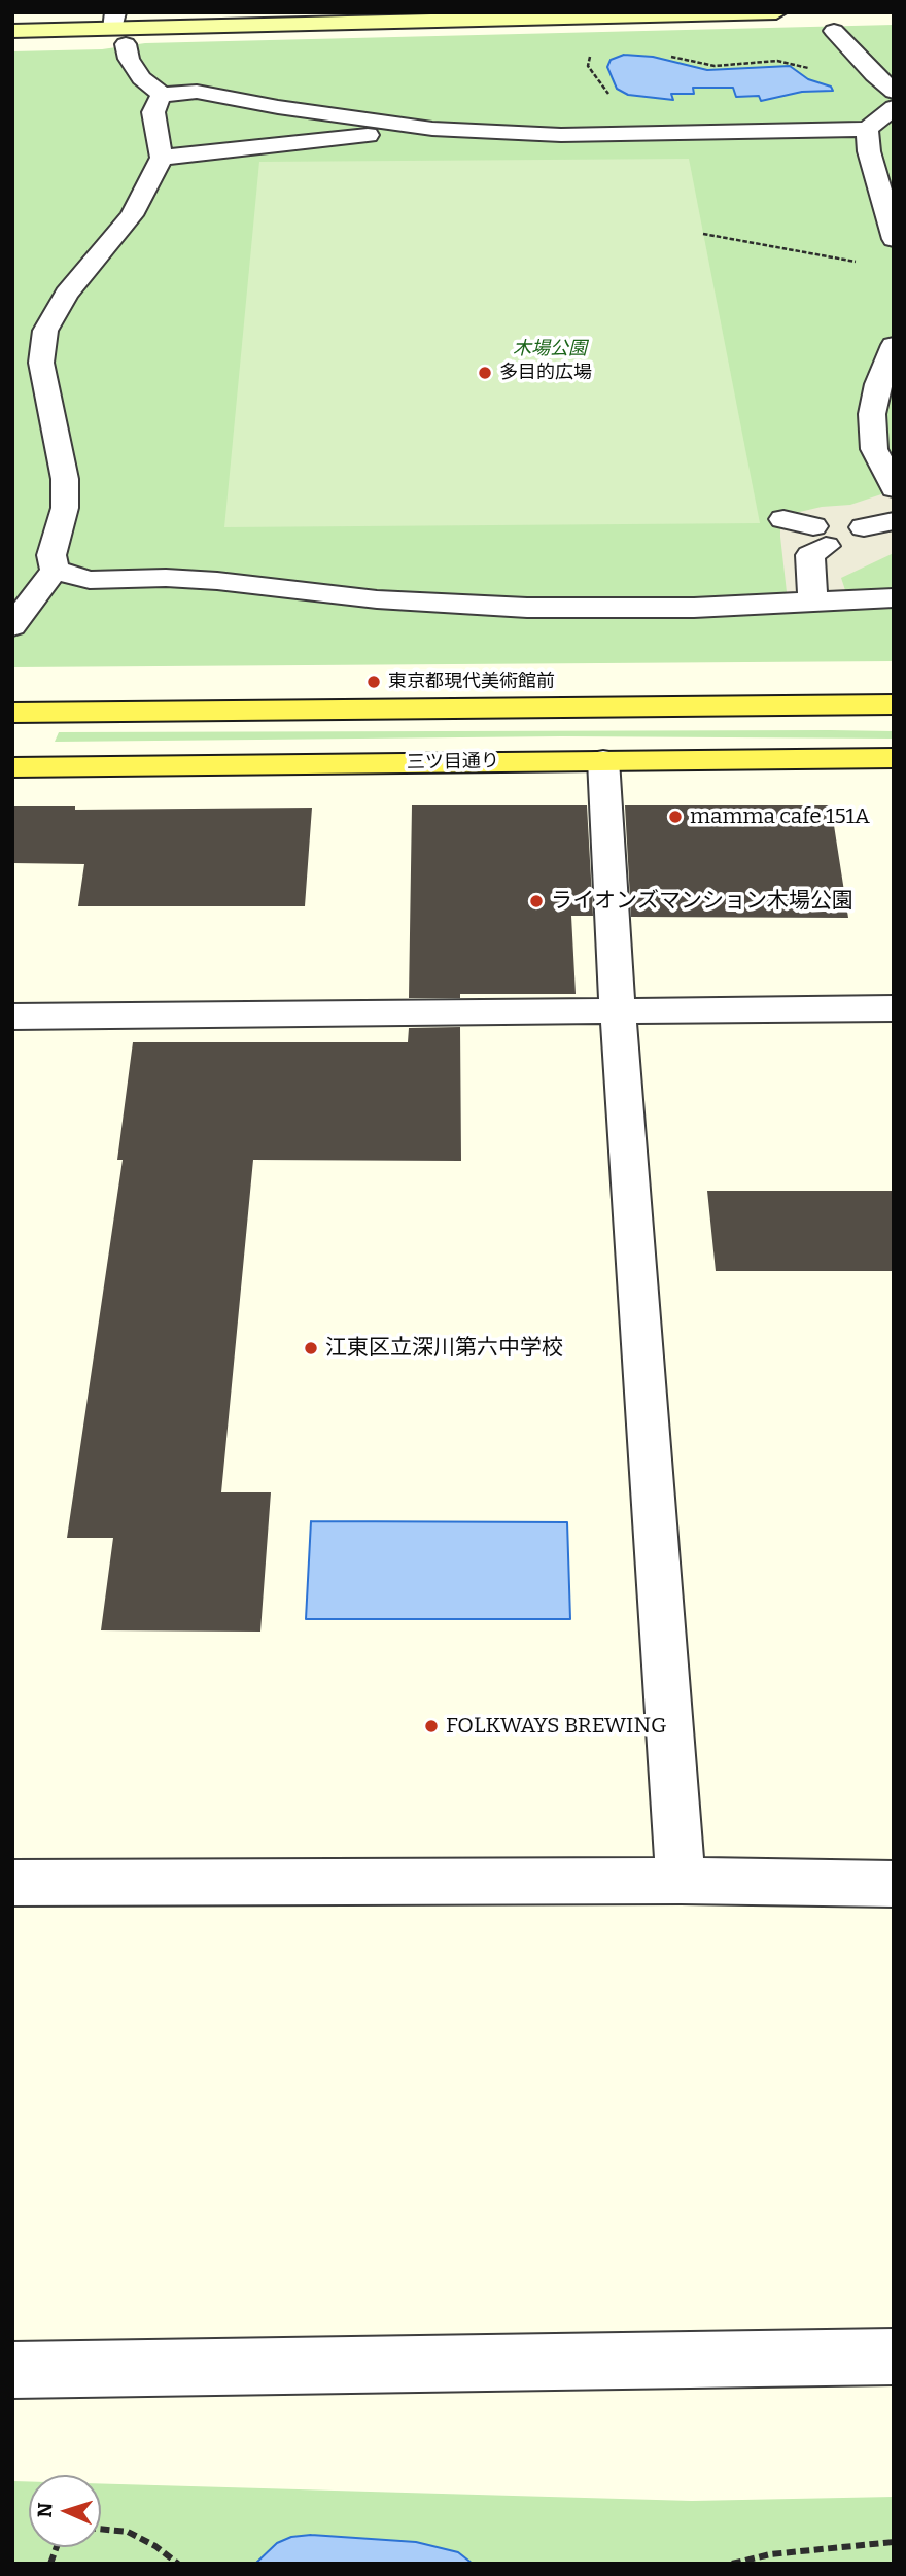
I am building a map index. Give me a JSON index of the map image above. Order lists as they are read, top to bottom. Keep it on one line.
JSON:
{"streets":{"main road":["三ツ目通り"]},"parks":["木場公園"],"places":["多目的広場","東京都現代美術館前","mamma cafe 151A","ライオンズマンション木場公園","江東区立深川第六中学校","FOLKWAYS BREWING"],"north":"left"}
